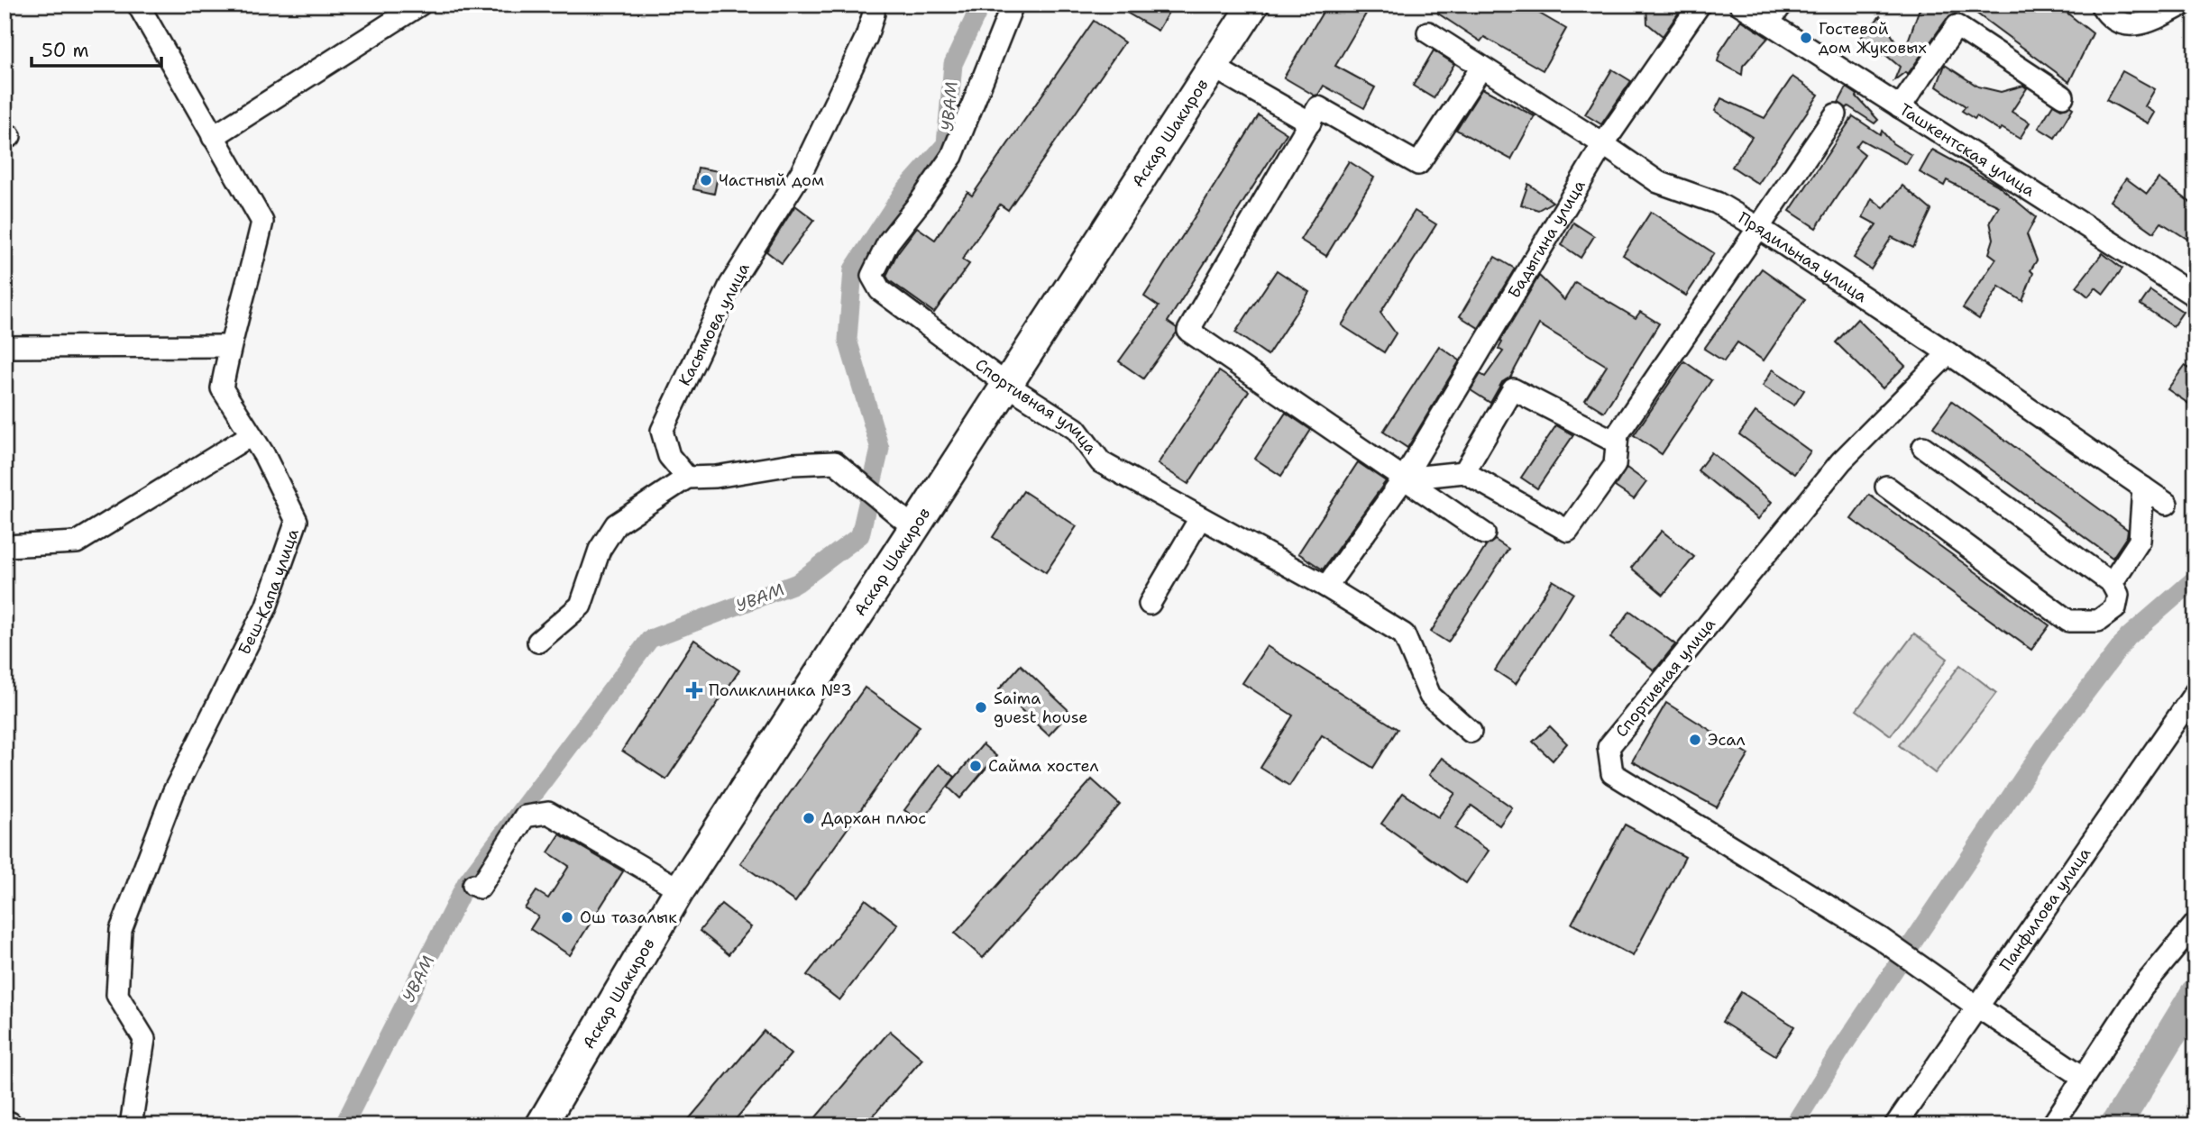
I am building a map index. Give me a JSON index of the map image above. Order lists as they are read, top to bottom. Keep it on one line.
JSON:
{"streets":{"main road":["Аскар Шакиров"],"street":["Ташкентская улица","Бадыгина улица","Прядильная улица","Касымова улица","Спортивная улица","Беш-Капа улица","Панфилова улица"]},"crossings":[["Аскар Шакиров","Спортивная улица"],["Бадыгина улица","Прядильная улица"],["Бадыгина улица","Спортивная улица"],["Прядильная улица","Спортивная улица"],["Спортивная улица","Панфилова улица"]],"water":["УВАМ"],"places":{"other":["Гостевой дом Жуковых","Частный дом","Saima guest house","Эсал","Сайма хостел","Дархан плюс","Ош тазалык"],"health":["Поликлиника №3"]},"scale_bar":"50 m"}
